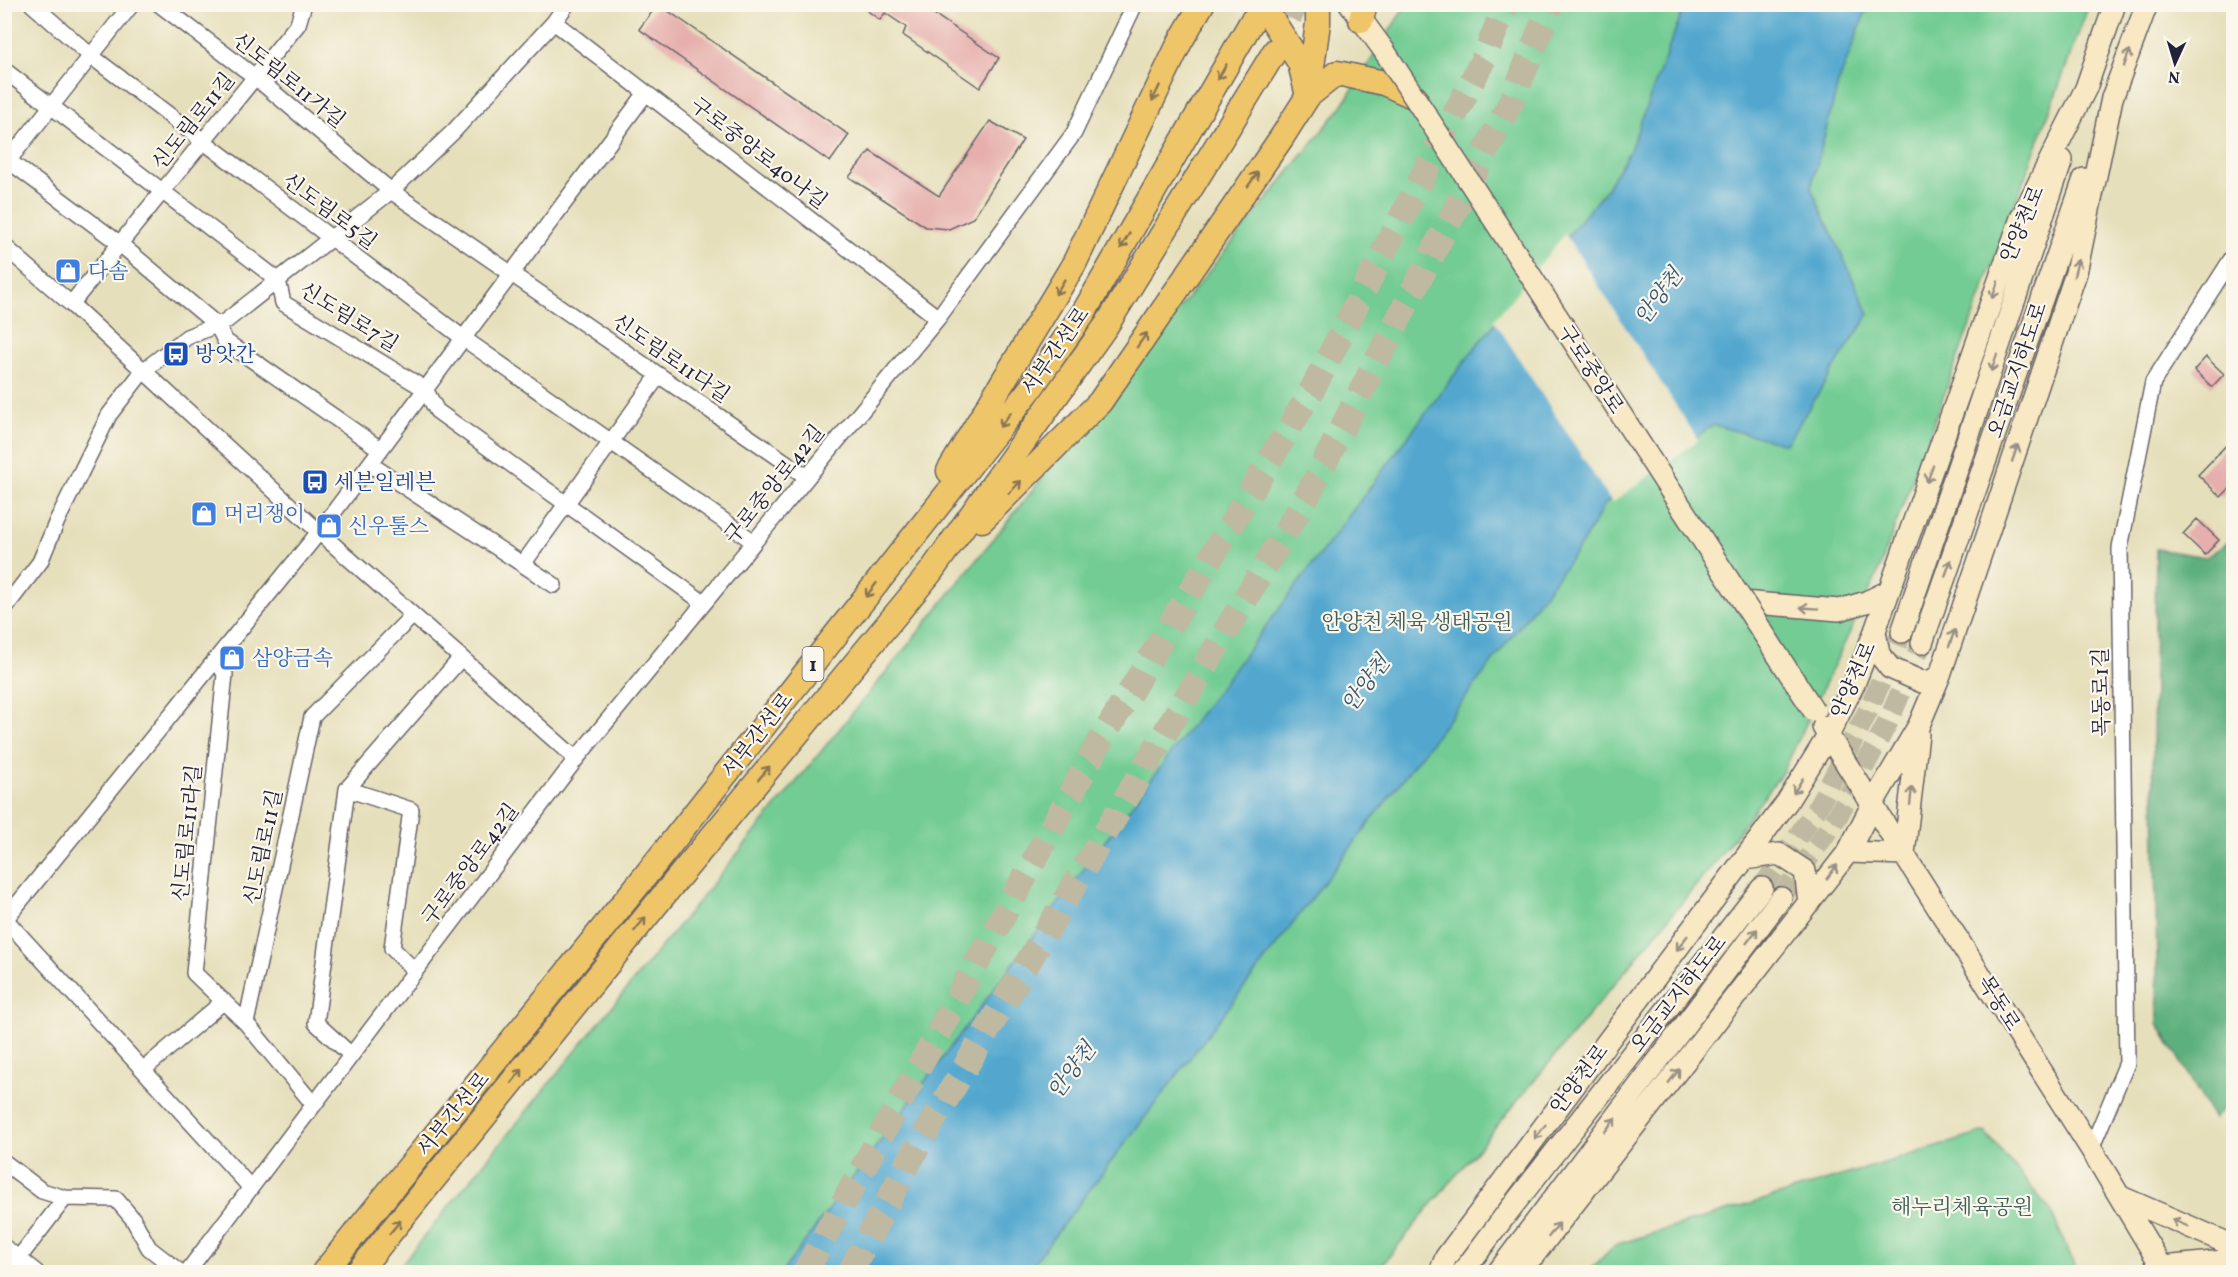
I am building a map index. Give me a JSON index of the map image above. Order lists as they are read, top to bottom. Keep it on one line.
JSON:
{"streets":{"main road":["안양천로","서부간선로","구로중앙로","오금교지하도로","1","목동로"],"street":["신도림로11가길","신도림로11길","구로중앙로40나길","신도림로5길","신도림로7길","신도림로11다길","구로중앙로42길","목동로1길","신도림로11라길"]},"crossings":[["신도림로11가길","신도림로11길"],["신도림로11가길","신도림로11다길"],["신도림로11길","신도림로5길"],["신도림로11길","신도림로7길"],["신도림로11길","신도림로11라길"],["구로중앙로40나길","구로중앙로42길"],["신도림로5길","구로중앙로42길"],["안양천로","구로중앙로"],["안양천로","오금교지하도로"],["안양천로","목동로"],["신도림로7길","구로중앙로42길"],["신도림로11다길","구로중앙로42길"],["구로중앙로","목동로"],["목동로1길","목동로"]],"water":["안양천"],"parks":["안양천 체육 생태공원","해누리체육공원"],"places":{"shop":["다솜","머리쟁이","신우툴스","삼양금속"],"bus stop":["방앗간","세븐일레븐"]},"north":"bottom"}
